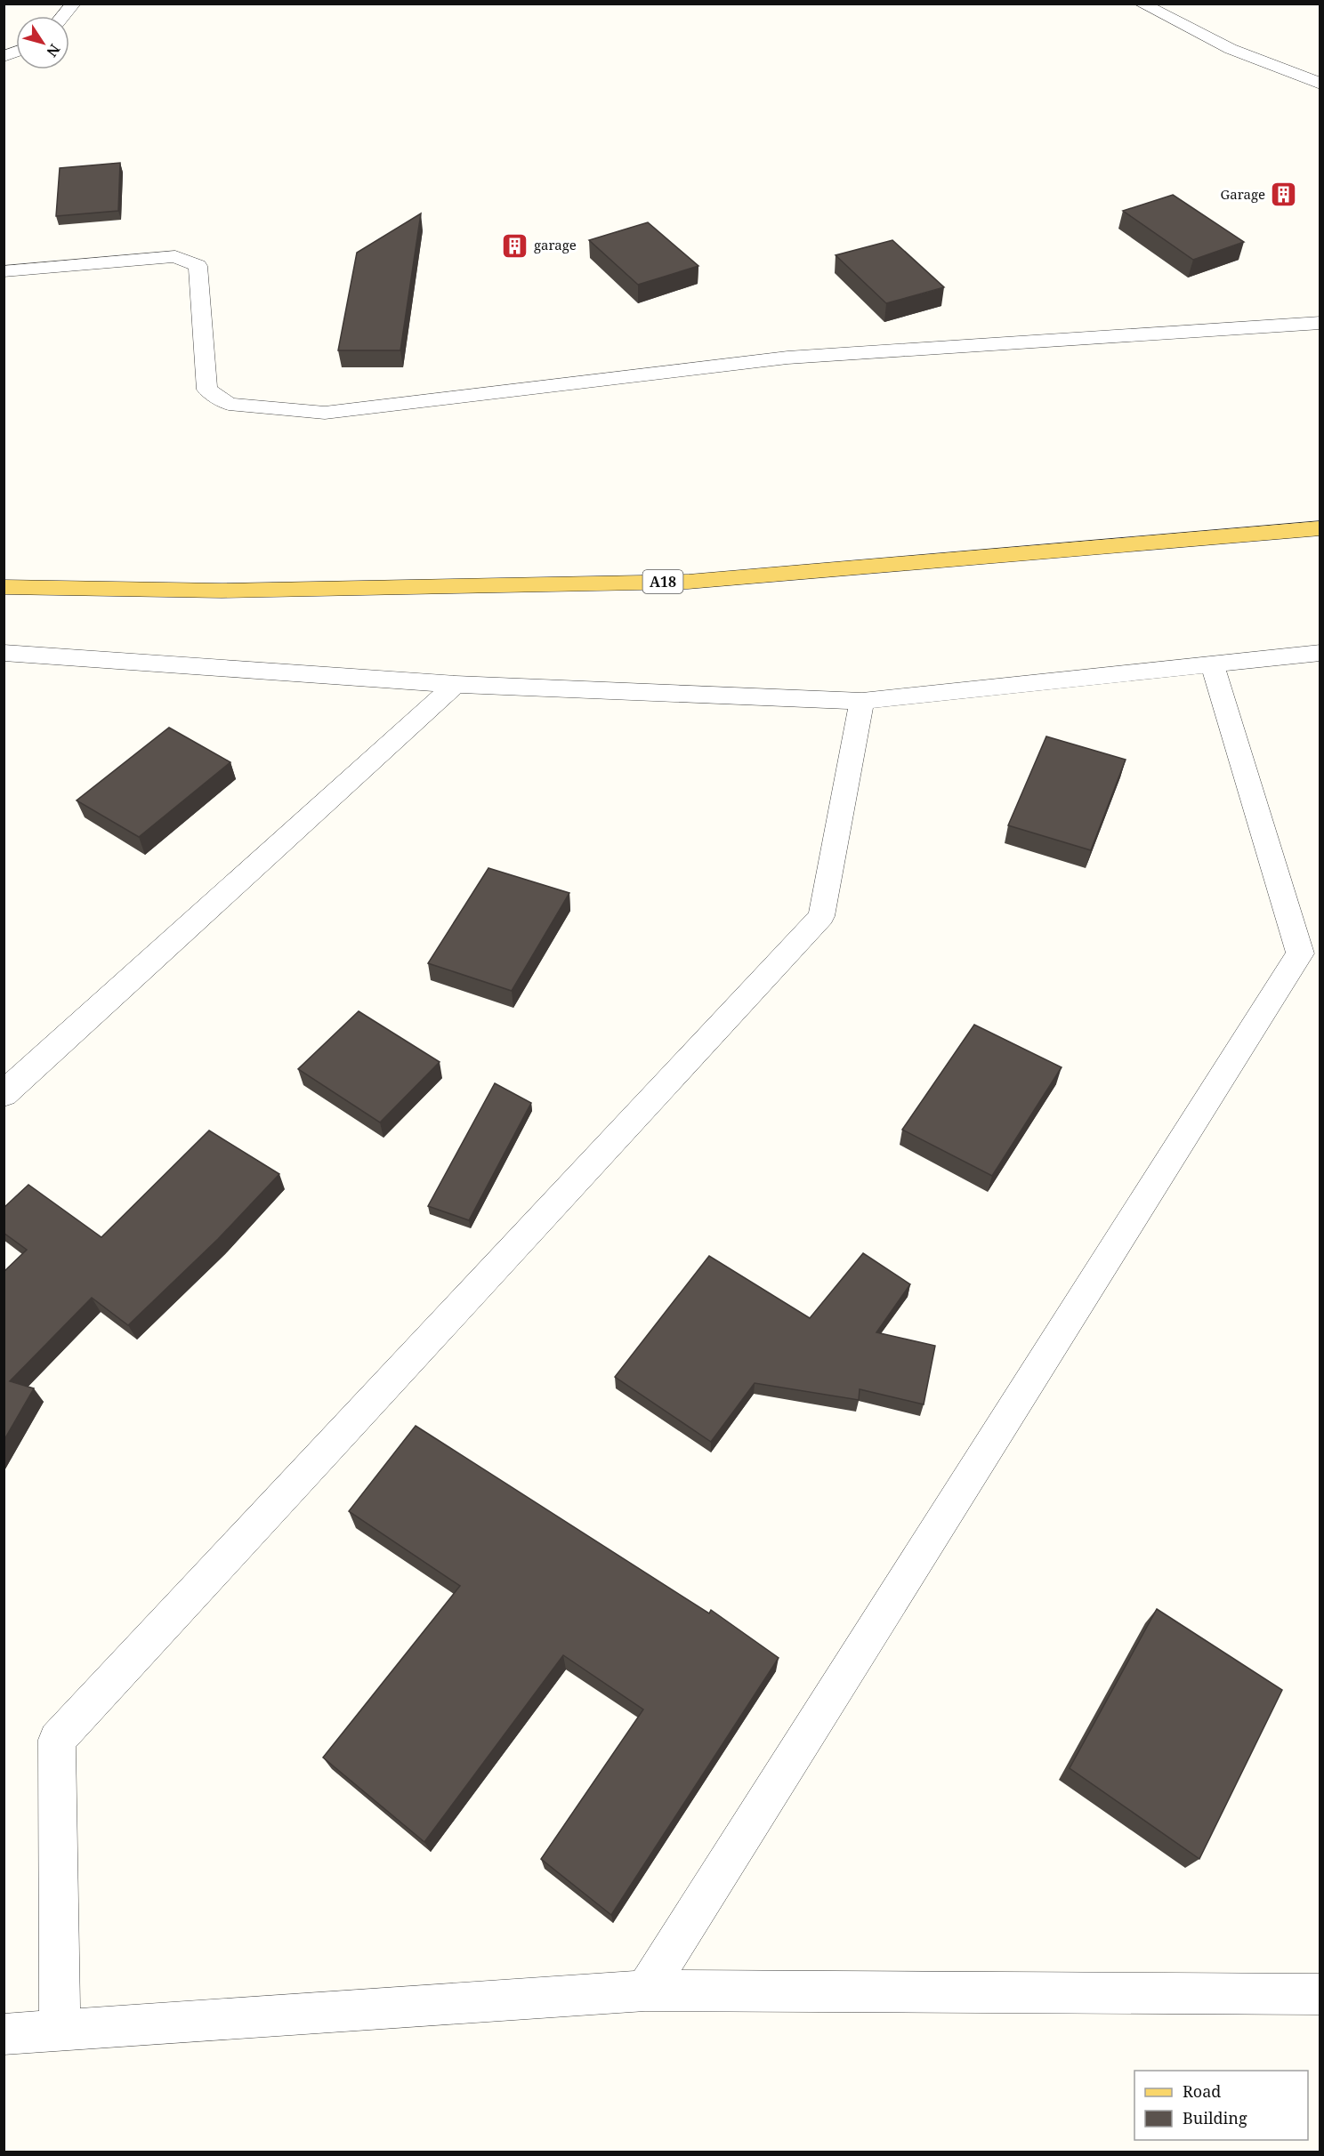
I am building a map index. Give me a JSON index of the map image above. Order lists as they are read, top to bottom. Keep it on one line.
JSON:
{"streets":{"main road":["A18"]},"places":{"building":["Garage","garage"]},"legend":["Road","Building"],"north":"bottom right"}
